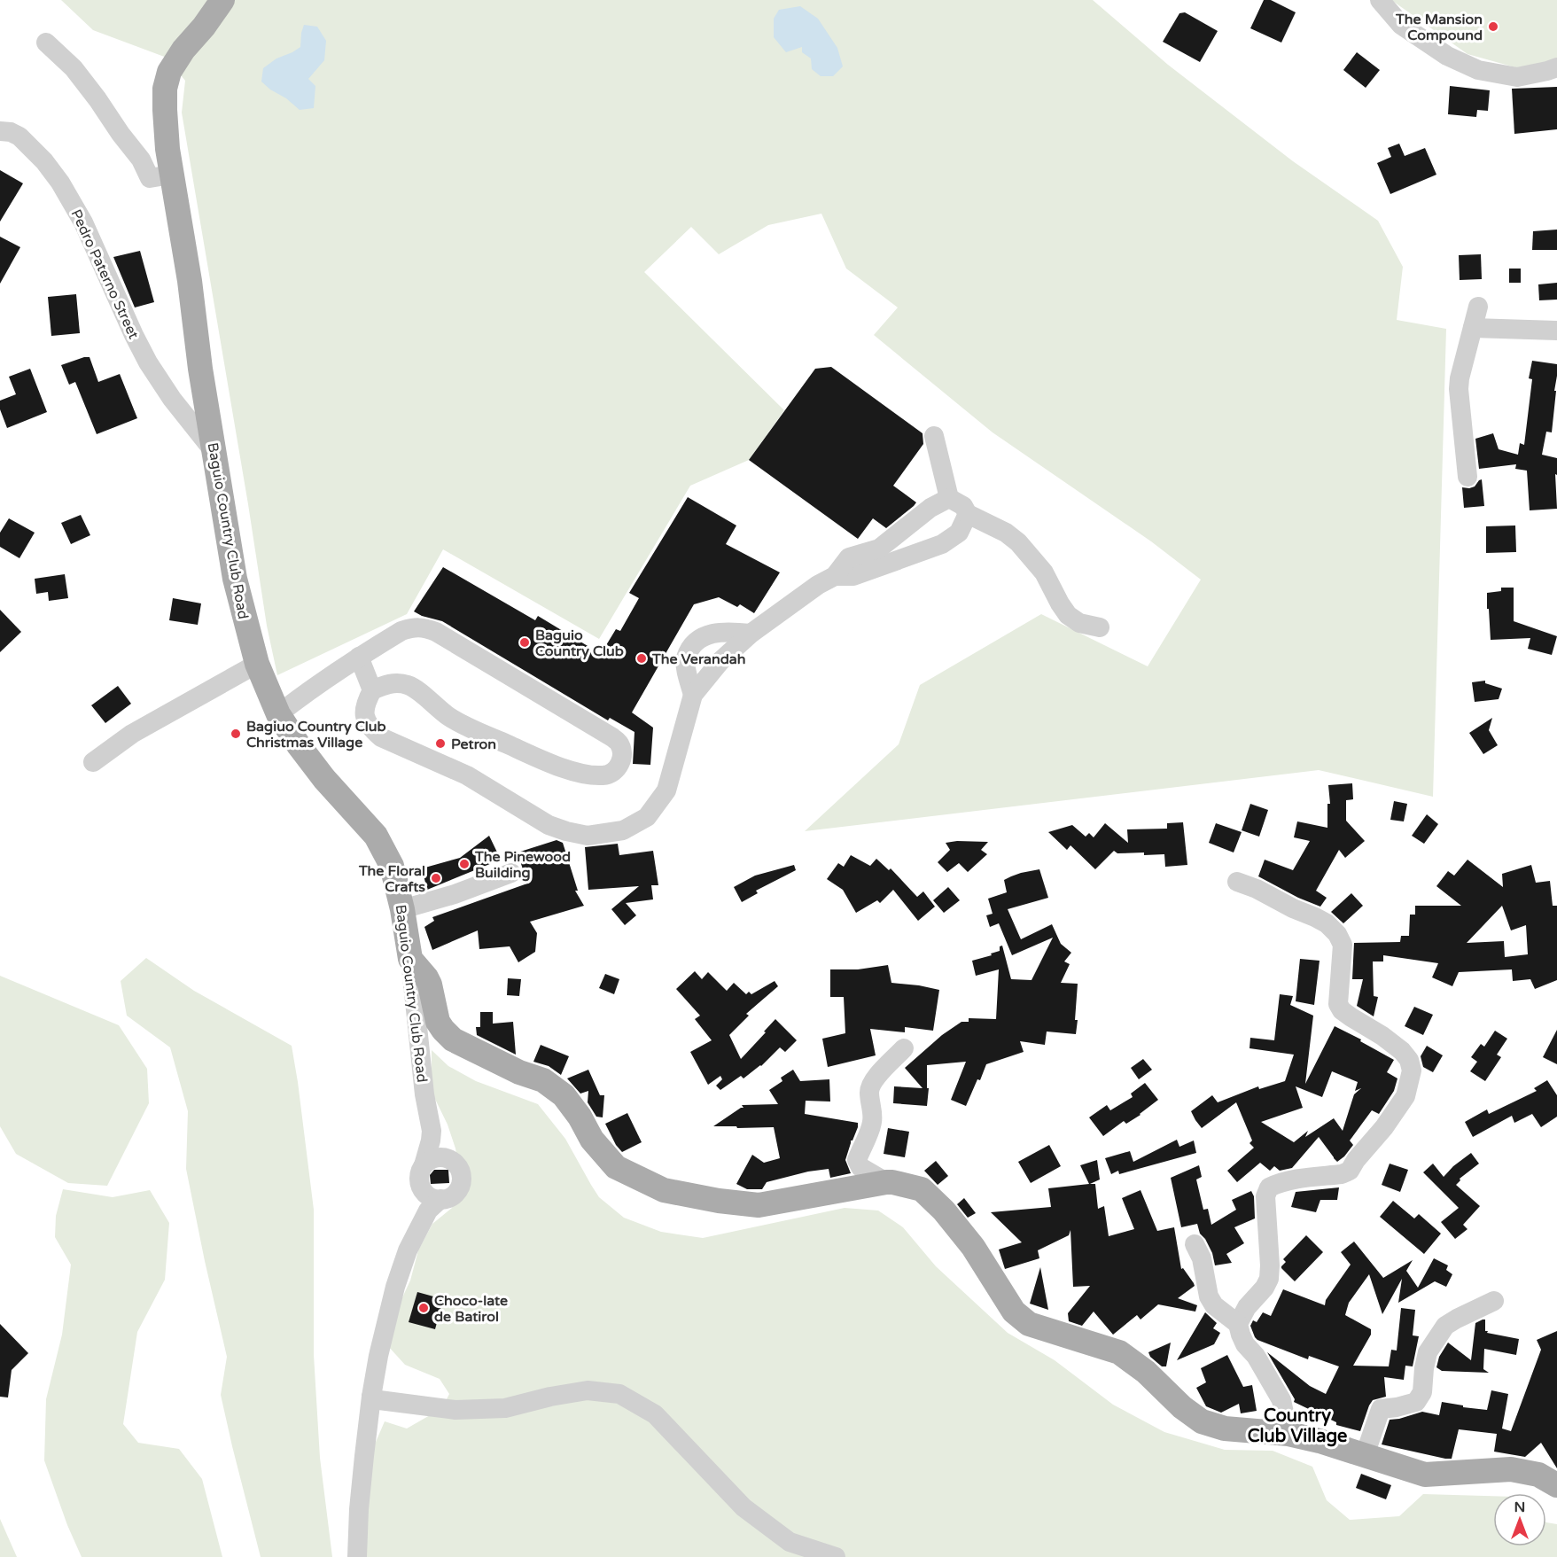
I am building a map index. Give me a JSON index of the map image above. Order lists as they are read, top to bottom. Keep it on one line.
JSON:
{"streets":{"main road":["Baguio Country Club Road"],"street":["Pedro Paterno Street"]},"crossings":[["Pedro Paterno Street","Baguio Country Club Road"]],"districts":["Country Club Village"],"places":["The Mansion Compound","Baguio Country Club","The Verandah","Bagiuo Country Club Christmas Village","Petron","The Pinewood Building","The Floral Crafts","Choco-late de Batirol"],"north":"top"}
